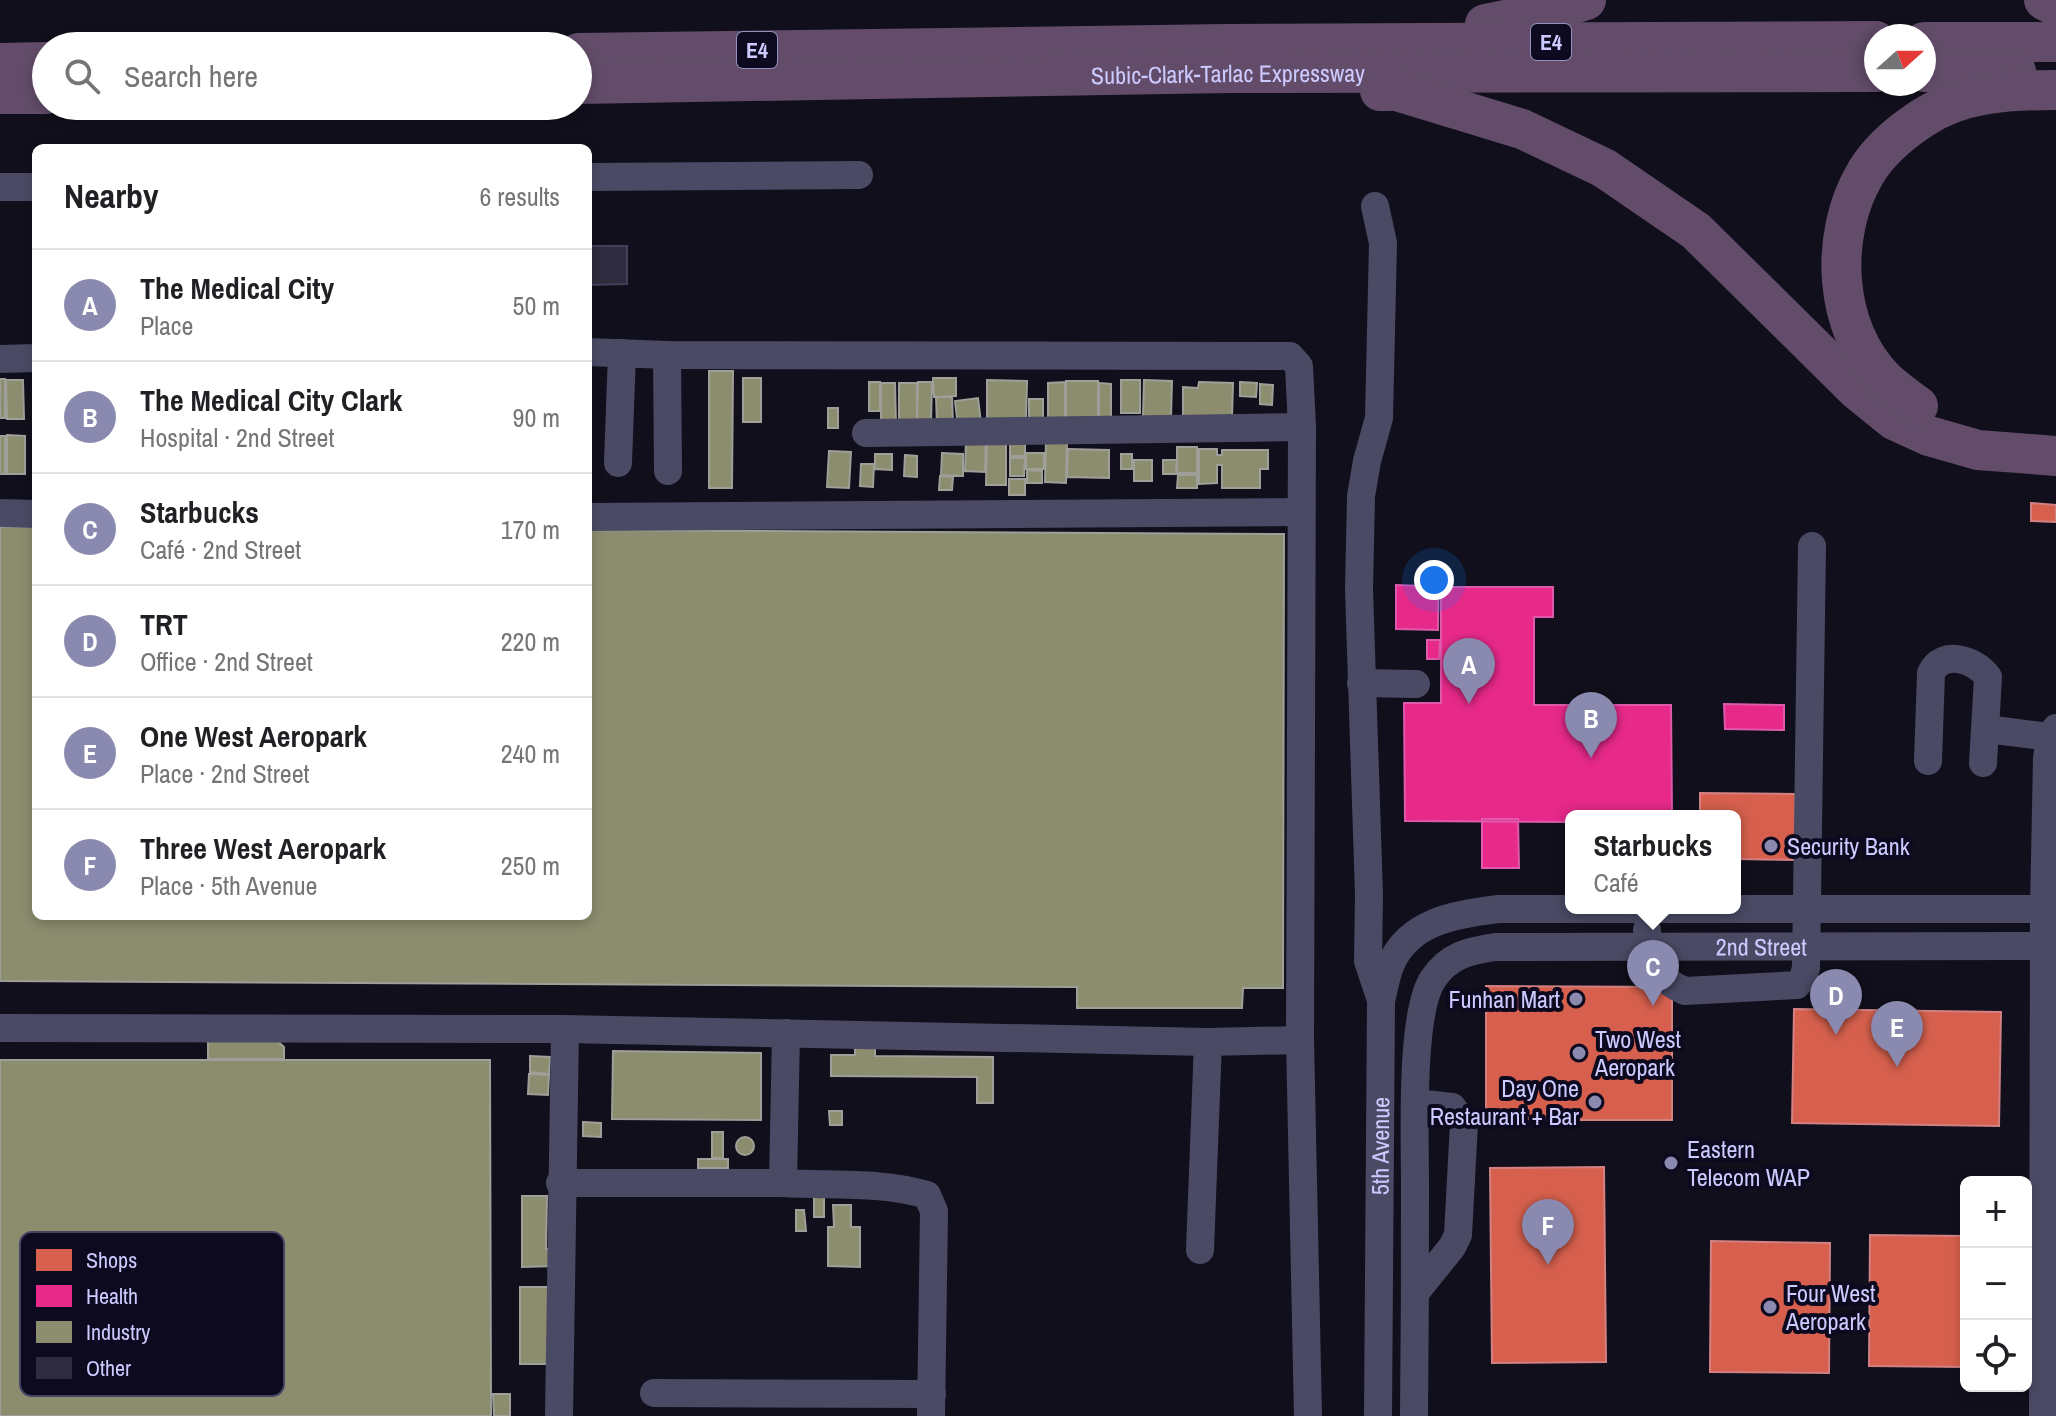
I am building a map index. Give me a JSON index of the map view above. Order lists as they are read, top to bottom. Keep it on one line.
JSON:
{"streets":{"highway":["E4","Subic-Clark-Tarlac Expressway"],"street":["2nd Street","5th Avenue"]},"crossings":[["2nd Street","5th Avenue"]],"places":["Security Bank","Funhan Mart","Two West Aeropark","Day One Restaurant + Bar","Eastern Telecom WAP","Four West Aeropark"],"legend":["Shops","Health","Industry","Other"],"north":"right","page":{"search":"Search here","heading":["Nearby","6 results"],"list":[{"mark":"A","name":"The Medical City","note":"Place","value":"50 m"},{"mark":"B","name":"The Medical City Clark","note":"Hospital · 2nd Street","value":"90 m"},{"mark":"C","name":"Starbucks","note":"Café · 2nd Street","value":"170 m"},{"mark":"D","name":"TRT","note":"Office · 2nd Street","value":"220 m"},{"mark":"E","name":"One West Aeropark","note":"Place · 2nd Street","value":"240 m"},{"mark":"F","name":"Three West Aeropark","note":"Place · 5th Avenue","value":"250 m"}],"pins":["A","B","C","D","E","F"],"popup":["Starbucks","Café"],"map_buttons":["+","−"]}}
